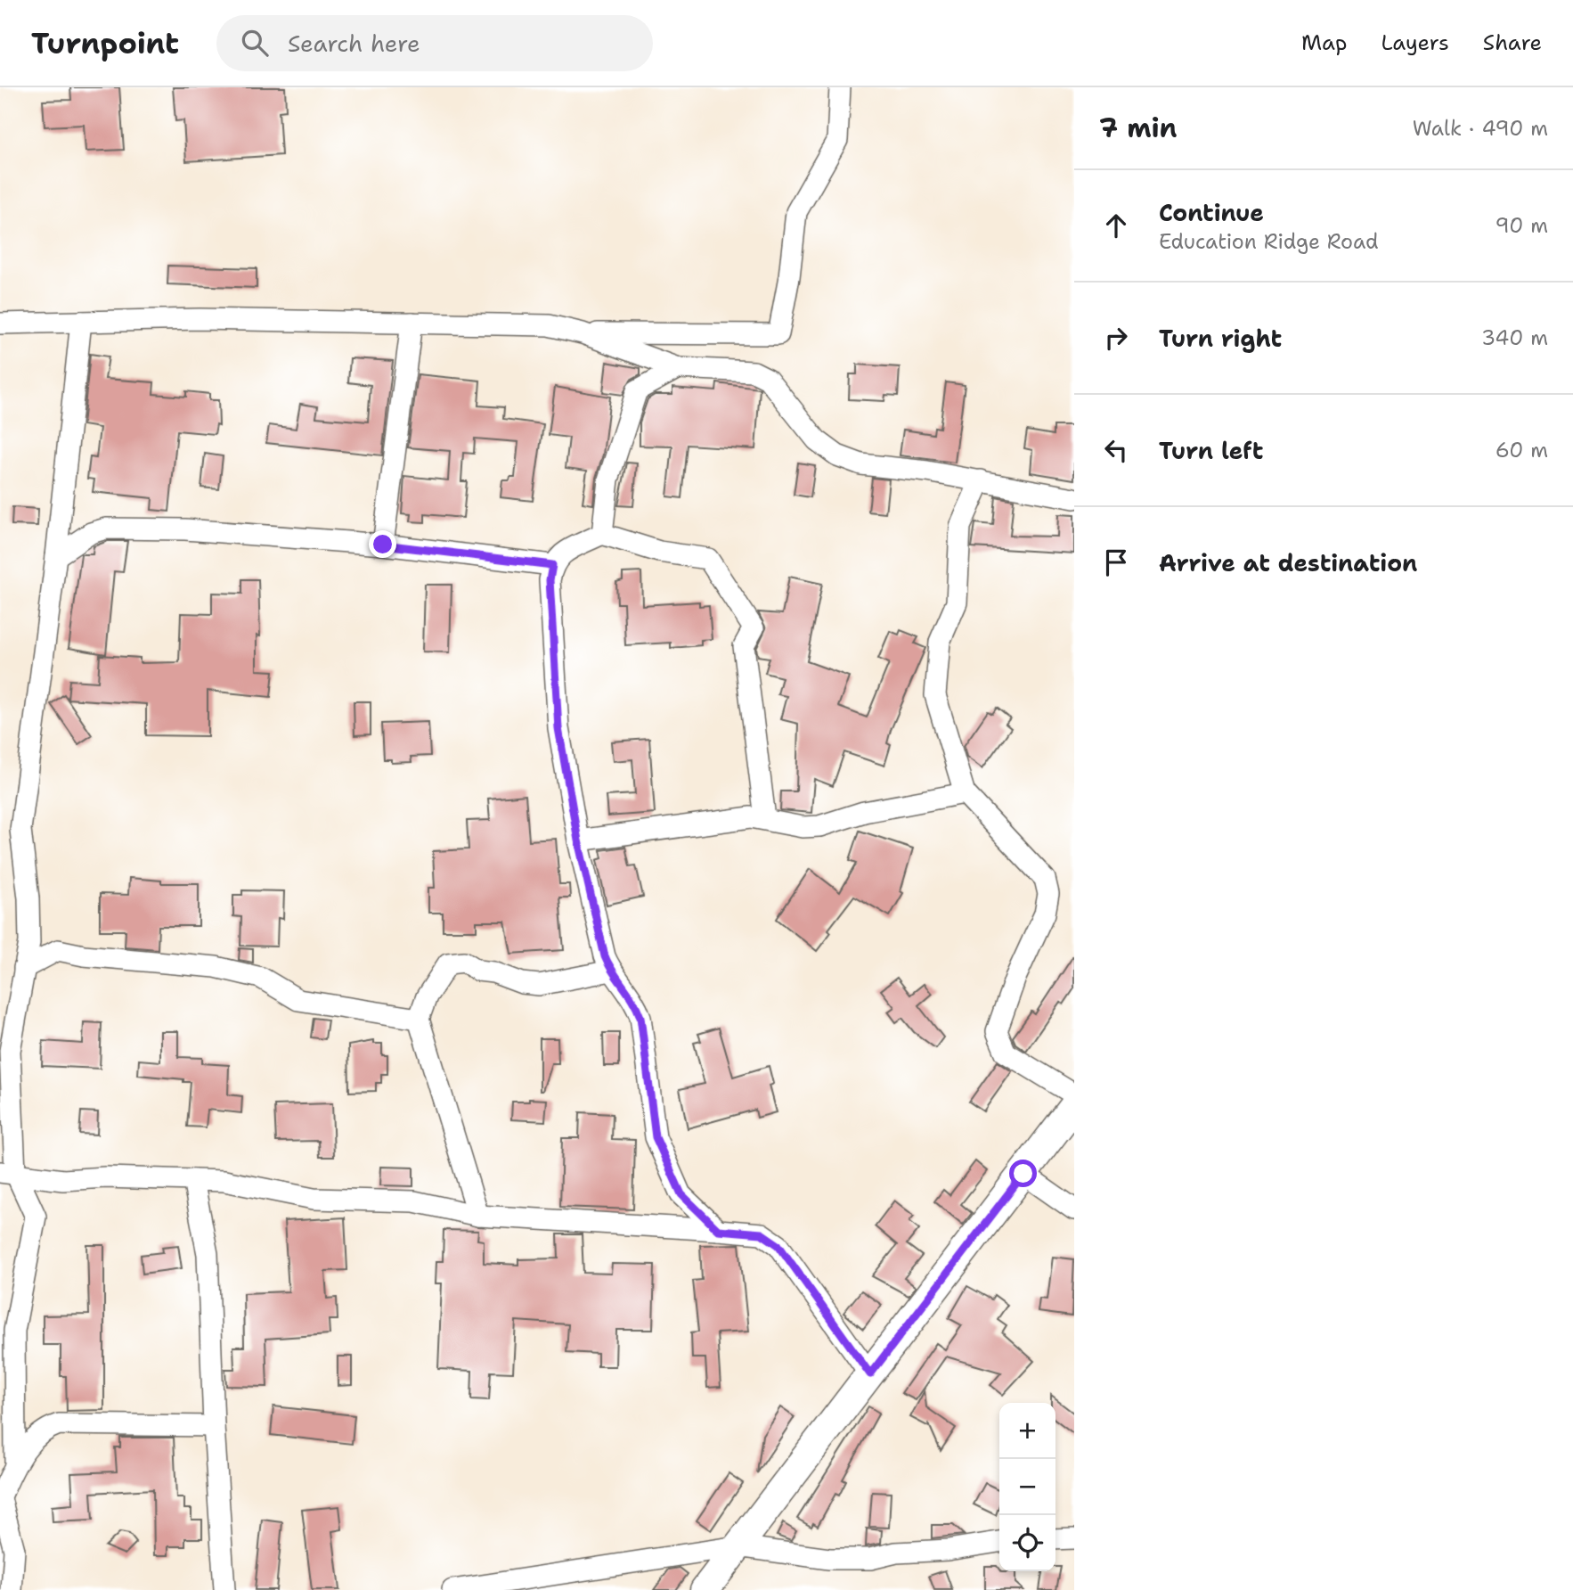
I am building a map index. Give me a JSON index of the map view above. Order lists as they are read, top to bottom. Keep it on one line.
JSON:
{"page":{"header":"Turnpoint","search":"Search here","nav":["Map","Layers","Share"],"heading":["7 min","Walk · 490 m"],"list":[["Continue","Education Ridge Road","90 m"],["Turn right","340 m"],["Turn left","60 m"],"Arrive at destination"],"map_buttons":["+","−"]}}
